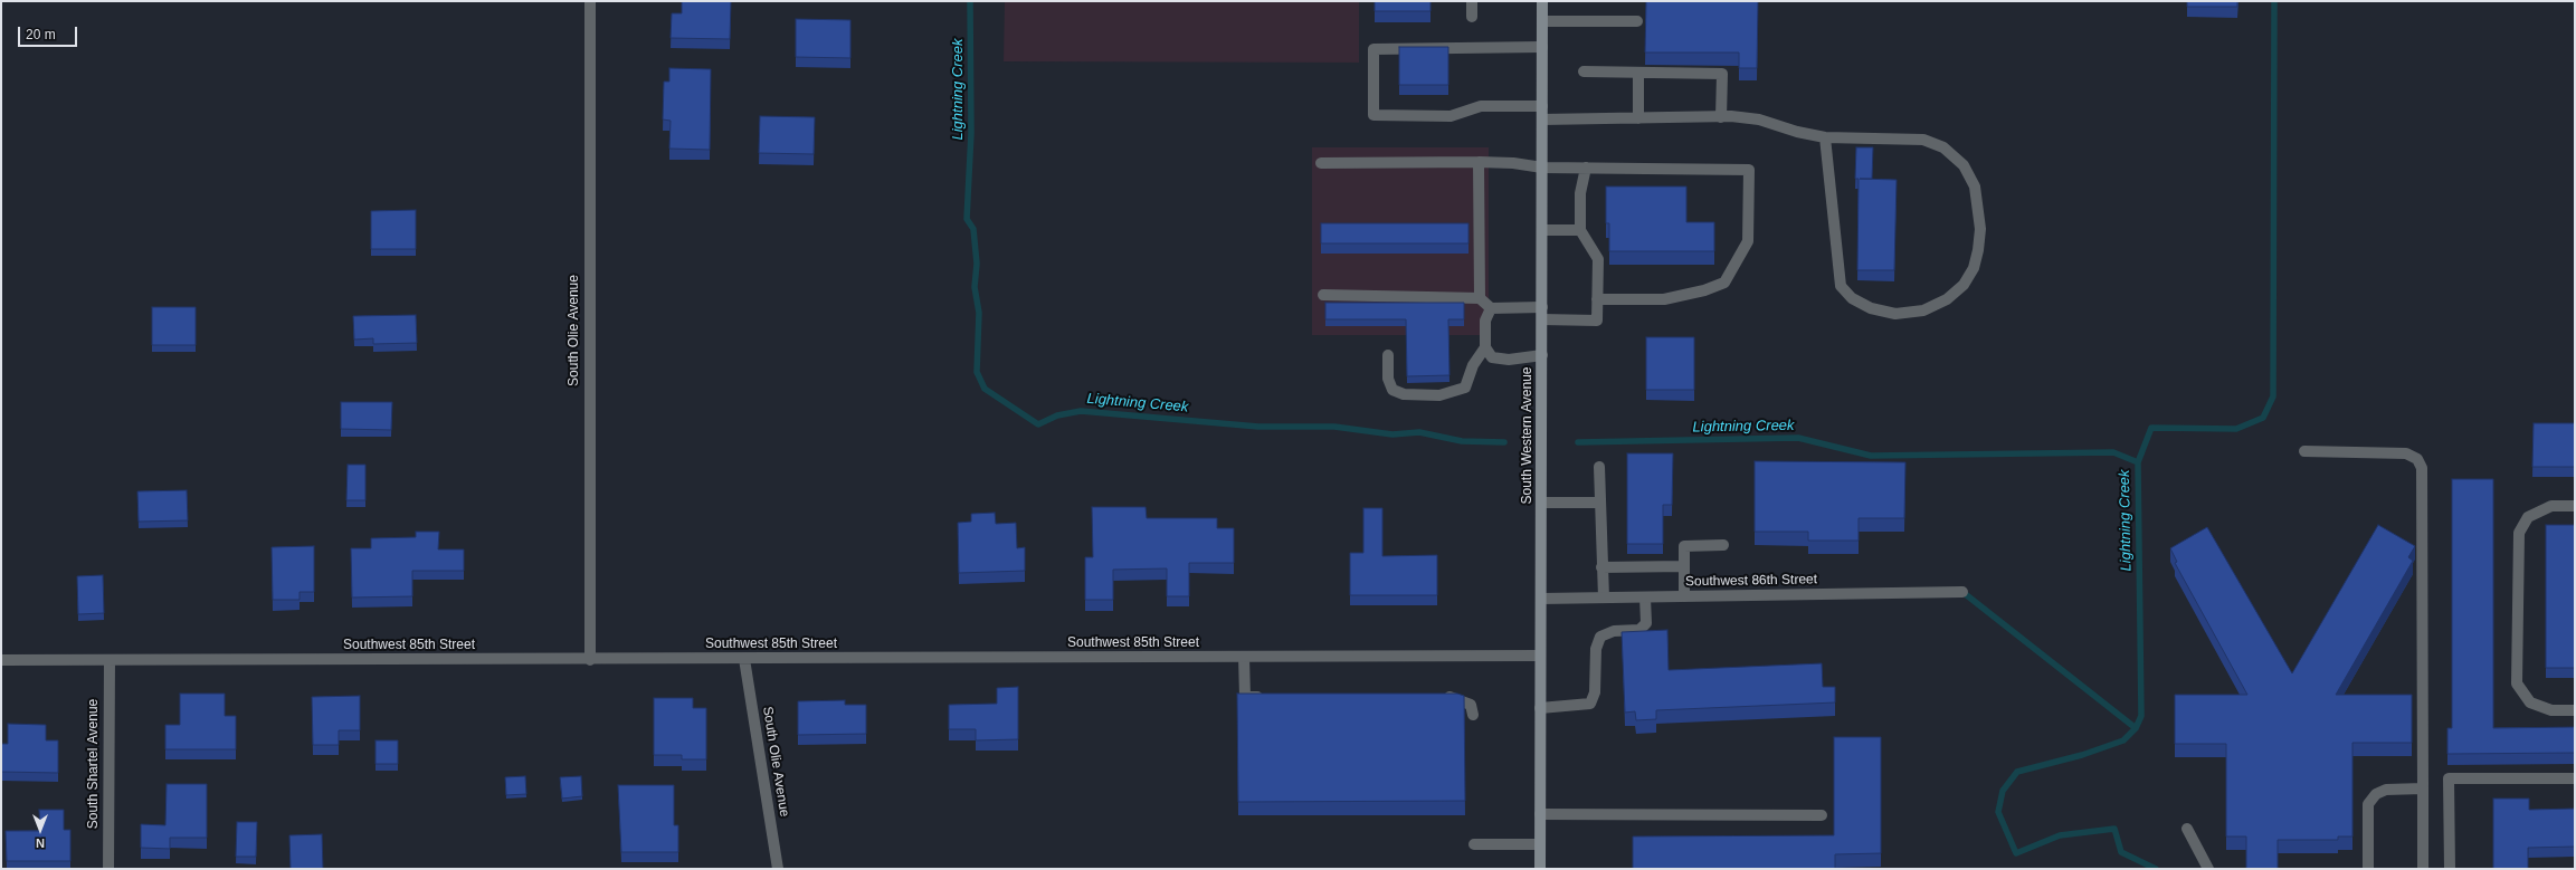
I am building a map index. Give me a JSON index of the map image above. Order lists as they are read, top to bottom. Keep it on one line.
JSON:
{"streets":{"main road":["South Western Avenue"],"street":["South Olie Avenue","Southwest 86th Street","Southwest 85th Street","South Shartel Avenue"]},"crossings":[["South Olie Avenue","Southwest 85th Street"],["South Western Avenue","Southwest 86th Street"],["South Western Avenue","Southwest 85th Street"],["Southwest 85th Street","South Shartel Avenue"]],"water":["Lightning Creek"],"scale_bar":"20 m","north":"bottom"}
